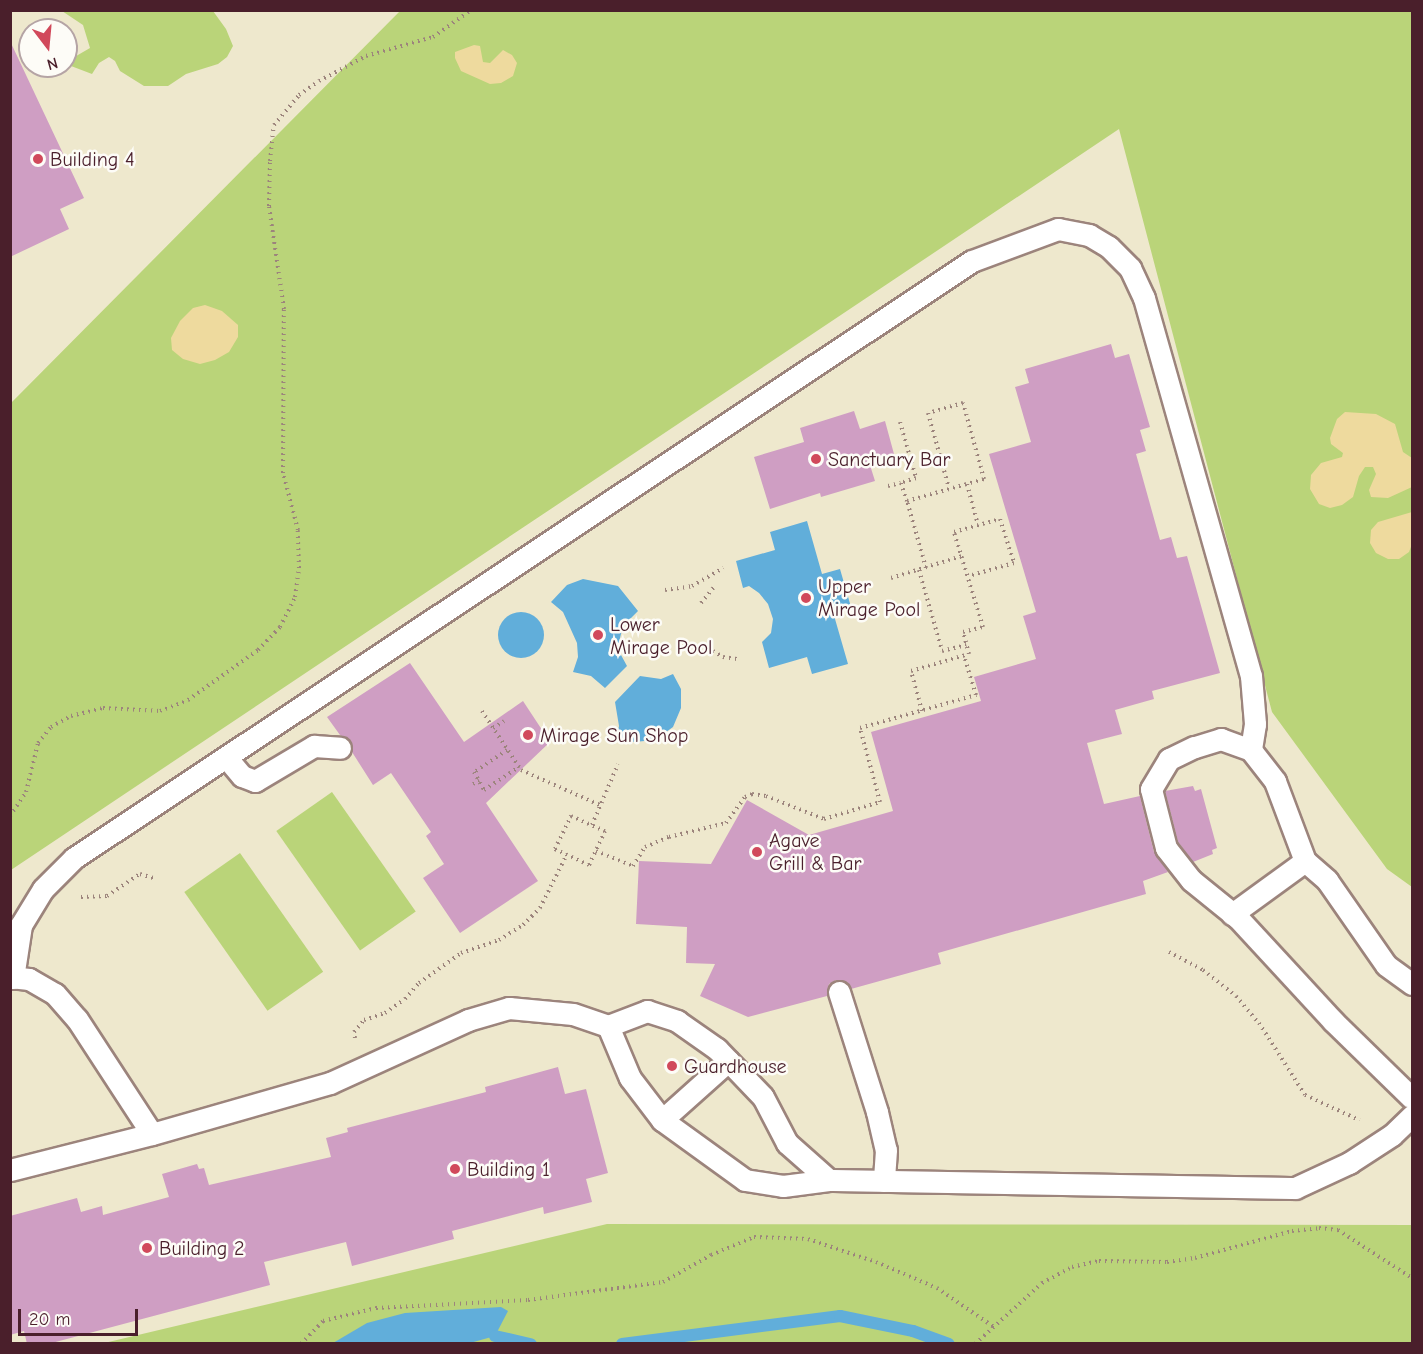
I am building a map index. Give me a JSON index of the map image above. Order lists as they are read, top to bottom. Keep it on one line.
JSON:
{"places":["Building 4","Sanctuary Bar","Upper Mirage Pool","Lower Mirage Pool","Mirage Sun Shop","Agave Grill & Bar","Guardhouse","Building 1","Building 2"],"scale_bar":"20 m","north":"bottom"}
